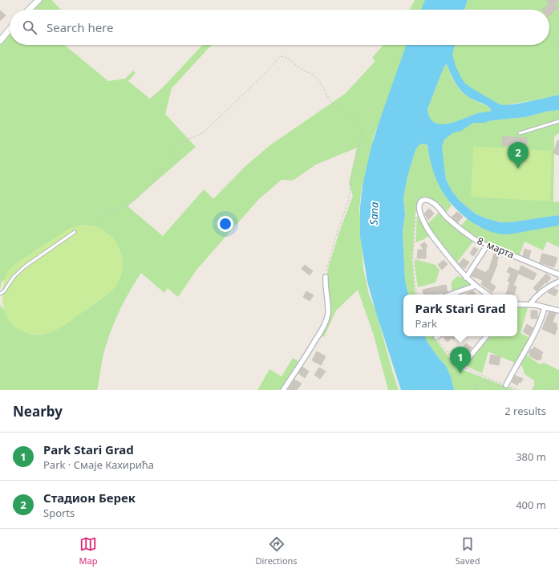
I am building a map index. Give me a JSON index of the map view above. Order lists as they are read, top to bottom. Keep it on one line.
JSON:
{"streets":{"street":["8. марта"]},"water":["Sana"],"page":{"search":"Search here","pins":["2","1"],"popup":["Park Stari Grad","Park"],"heading":["Nearby","2 results"],"list":[{"mark":"1","name":"Park Stari Grad","note":"Park · Смaје Кахирића","value":"380 m"},{"mark":"2","name":"Стадион Берек","note":"Sports","value":"400 m"}],"nav":["Map","Directions","Saved"]}}
